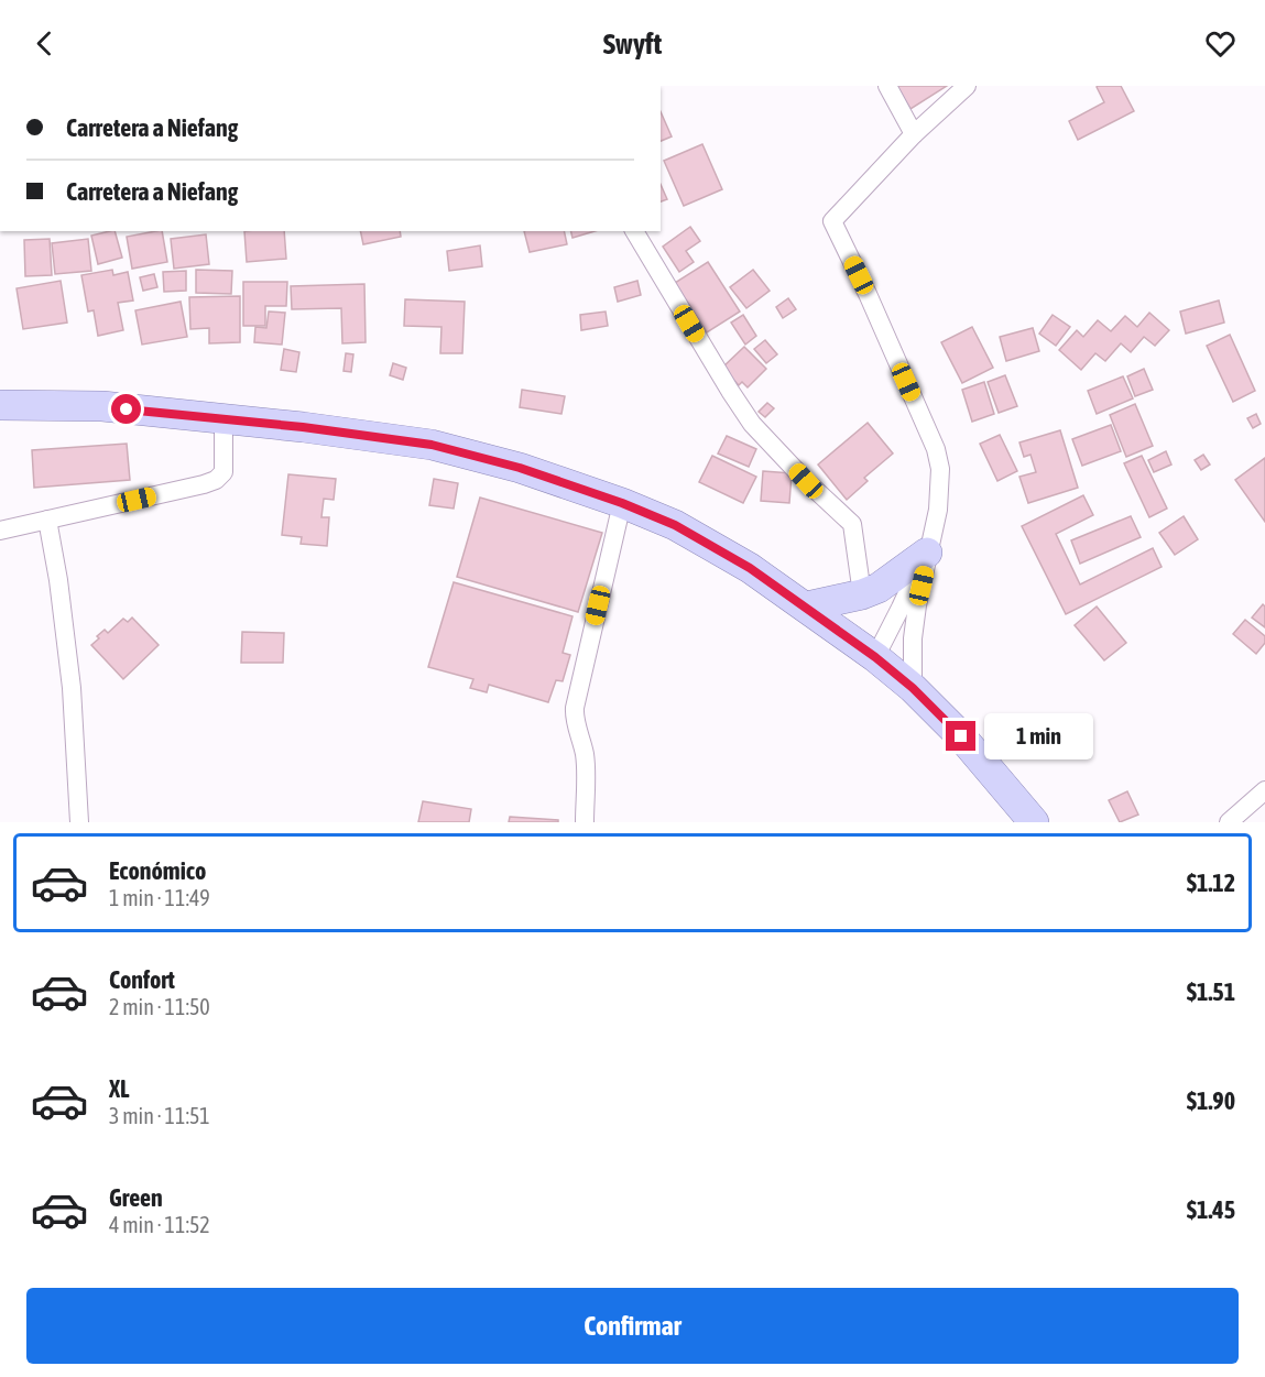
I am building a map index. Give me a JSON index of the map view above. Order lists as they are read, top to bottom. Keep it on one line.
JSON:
{"page":{"header":"Swyft","banner":["Carretera a Niefang","Carretera a Niefang"],"bubble":"1 min","list":[{"name":"Económico","note":"1 min · 11:49","value":"$1.12"},{"name":"Confort","note":"2 min · 11:50","value":"$1.51"},{"name":"XL","note":"3 min · 11:51","value":"$1.90"},{"name":"Green","note":"4 min · 11:52","value":"$1.45"}],"buttons":"Confirmar"}}
